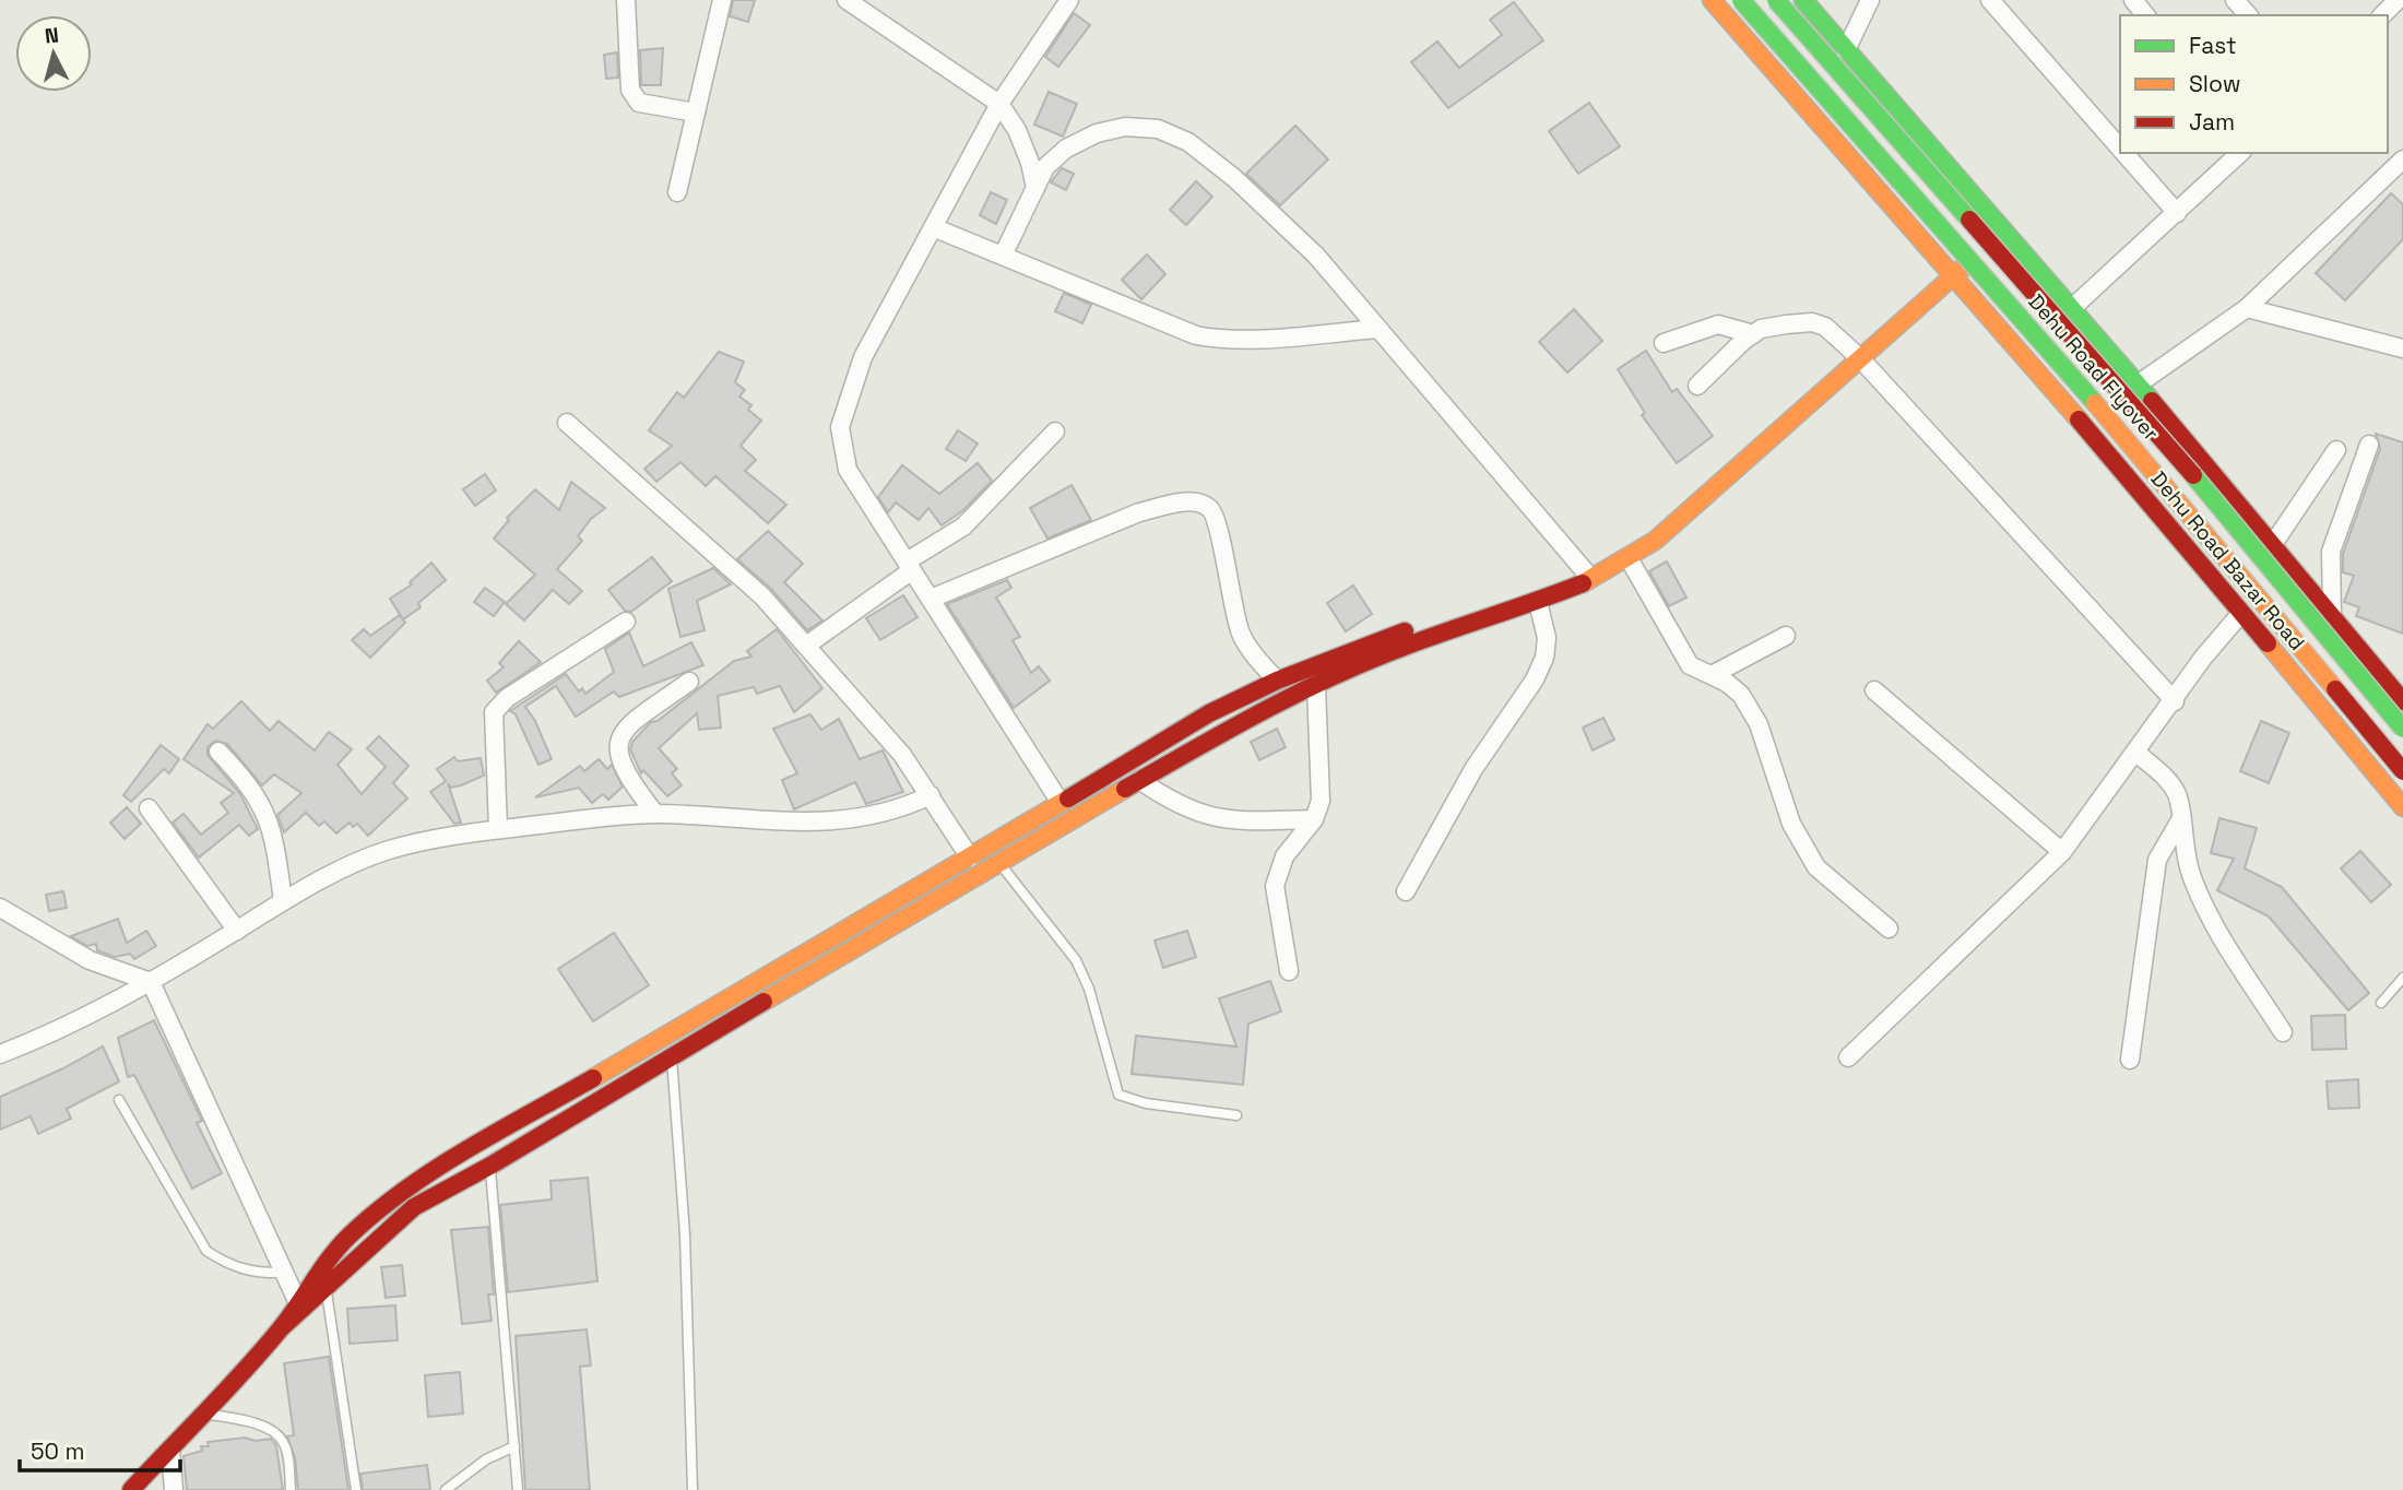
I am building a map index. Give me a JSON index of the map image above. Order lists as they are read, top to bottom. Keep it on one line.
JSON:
{"streets":{"main road":["Dehu Road Flyover","Dehu Road Bazar Road"]},"legend":["Fast","Slow","Jam"],"scale_bar":"50 m","north":"top"}
